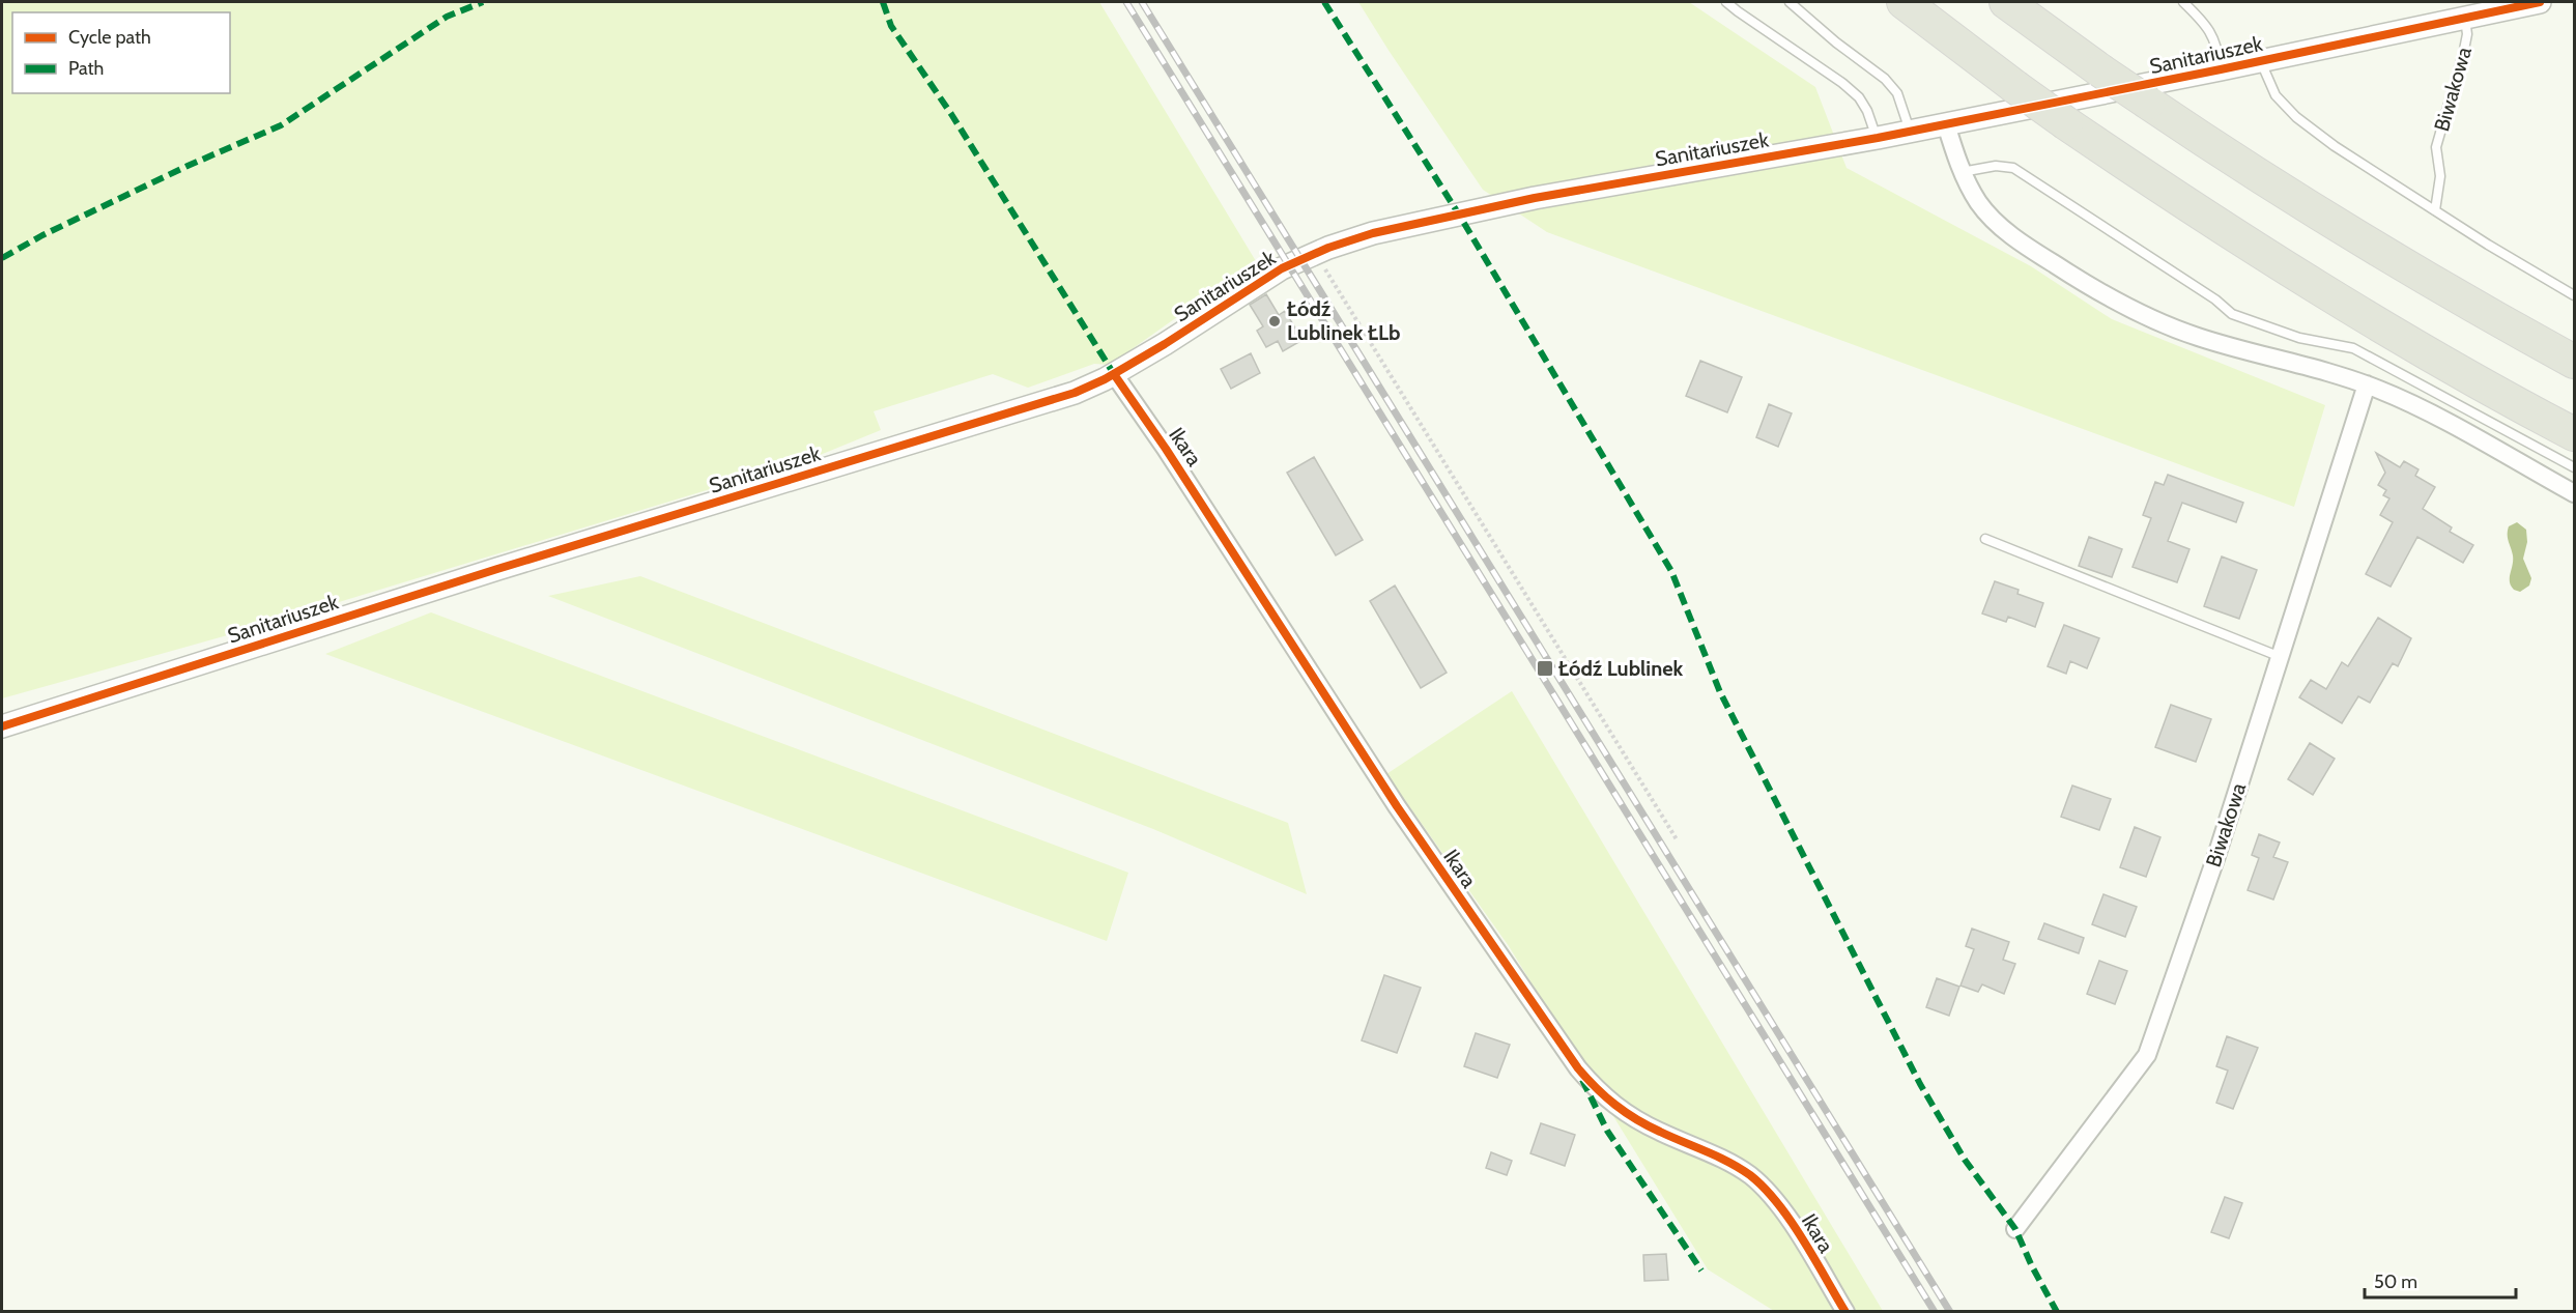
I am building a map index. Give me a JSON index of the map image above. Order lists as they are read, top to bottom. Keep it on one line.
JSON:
{"streets":{"street":["Sanitariuszek","Biwakowa","Ikara"]},"crossings":[["Sanitariuszek","Biwakowa"],["Sanitariuszek","Ikara"]],"places":{"other":["Łódź Lublinek ŁLb"],"transit":["Łódź Lublinek"]},"legend":["Cycle path","Path"],"scale_bar":"50 m"}
